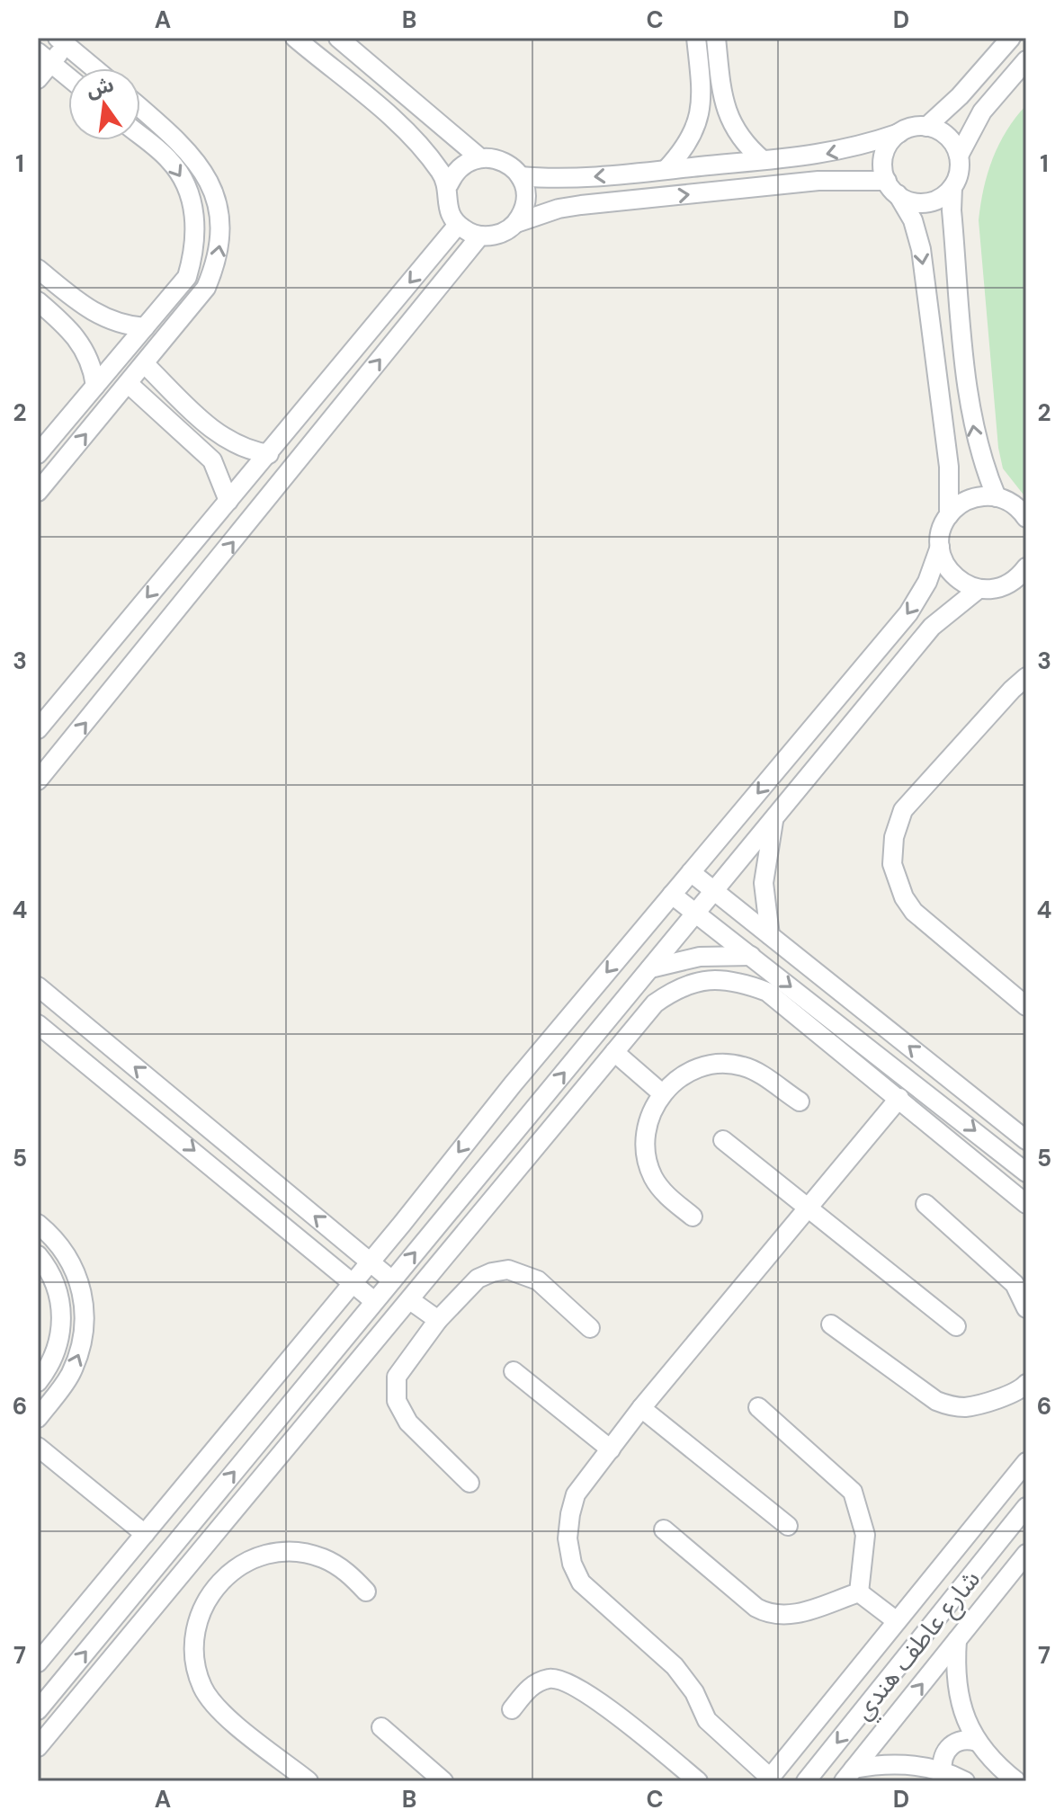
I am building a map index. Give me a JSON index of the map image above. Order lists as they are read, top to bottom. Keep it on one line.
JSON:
{"streets":{"street":["شارع عاطف هندي"]},"north":"top","grid":{"columns":["A","B","C","D"],"rows":["1","2","3","4","5","6","7"]}}
